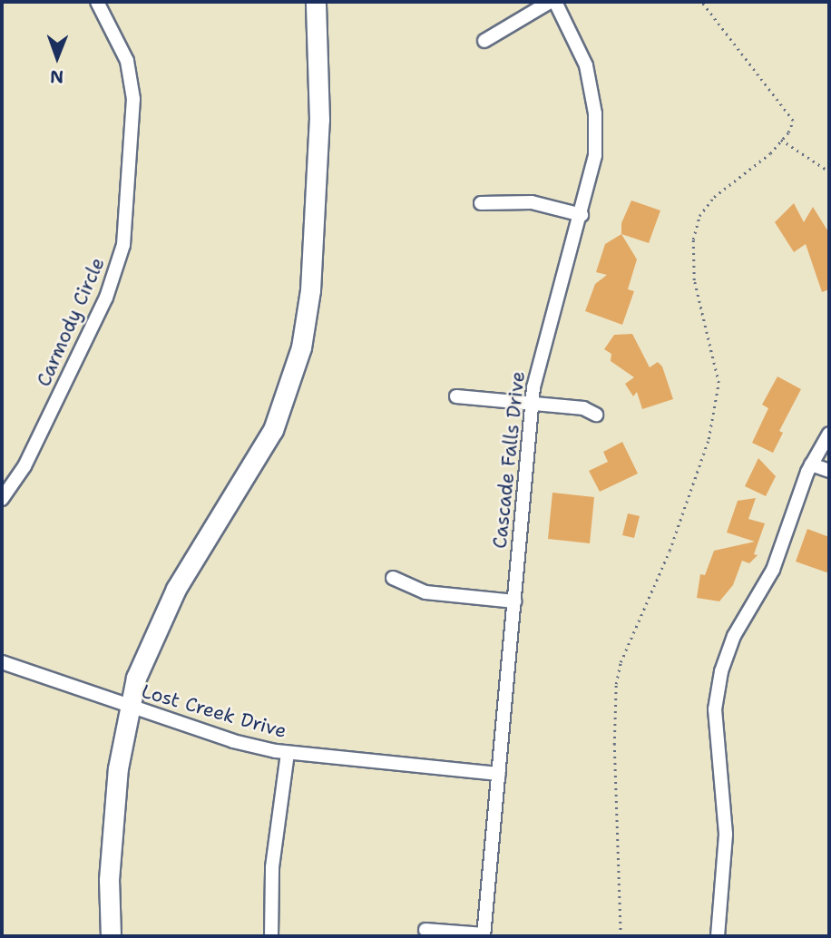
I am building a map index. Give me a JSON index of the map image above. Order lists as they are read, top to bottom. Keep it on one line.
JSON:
{"streets":{"street":["Carmody Circle","Cascade Falls Drive","Lost Creek Drive"]},"crossings":[["Cascade Falls Drive","Lost Creek Drive"]],"north":"bottom"}
